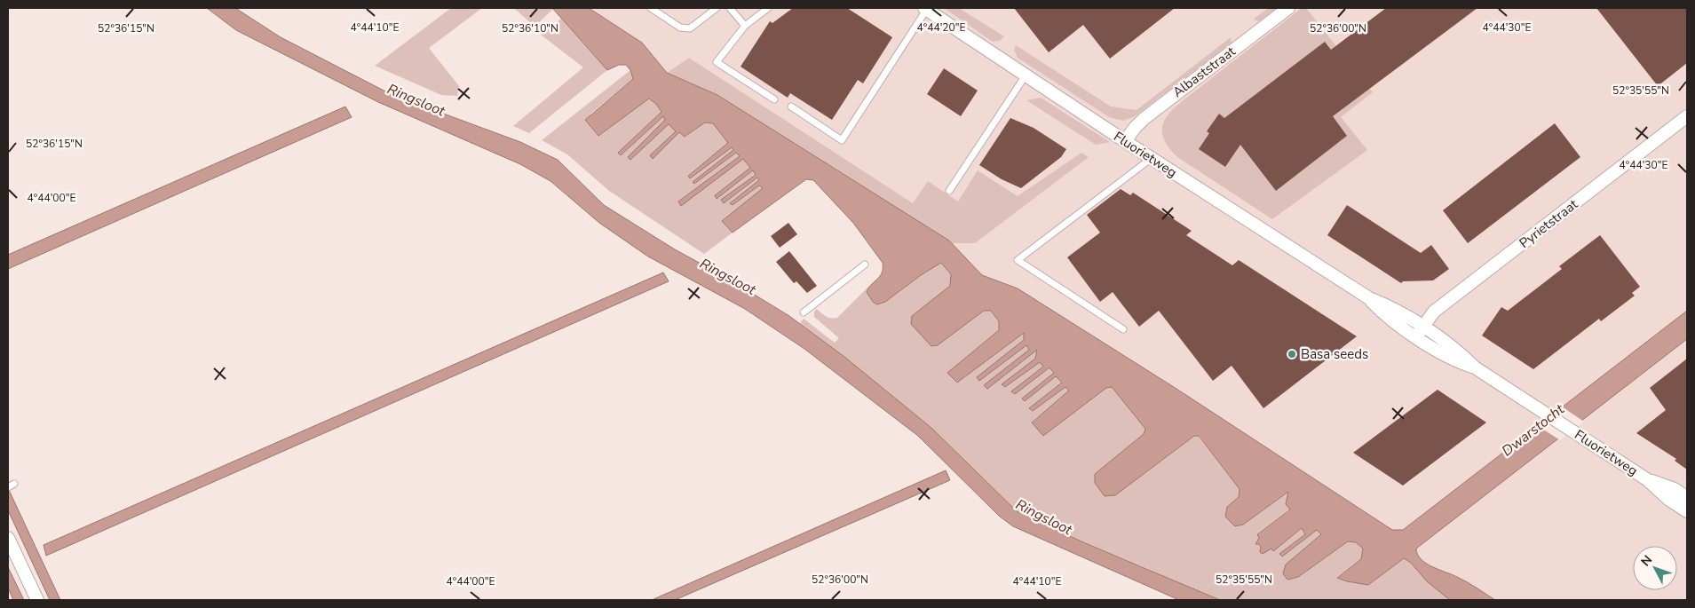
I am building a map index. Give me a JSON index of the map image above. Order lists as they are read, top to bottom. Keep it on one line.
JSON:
{"streets":{"street":["Albaststraat","Fluorietweg","Pyrietstraat"]},"crossings":[["Albaststraat","Fluorietweg"],["Fluorietweg","Pyrietstraat"]],"water":["Ringsloot","Dwarstocht"],"places":["Basa seeds"],"north":"top left","coordinates":["4°44'10\"E","4°44'20\"E","4°44'30\"E","52°36'15\"N","52°36'10\"N","52°36'00\"N","52°35'55\"N","4°44'00\"E"]}
